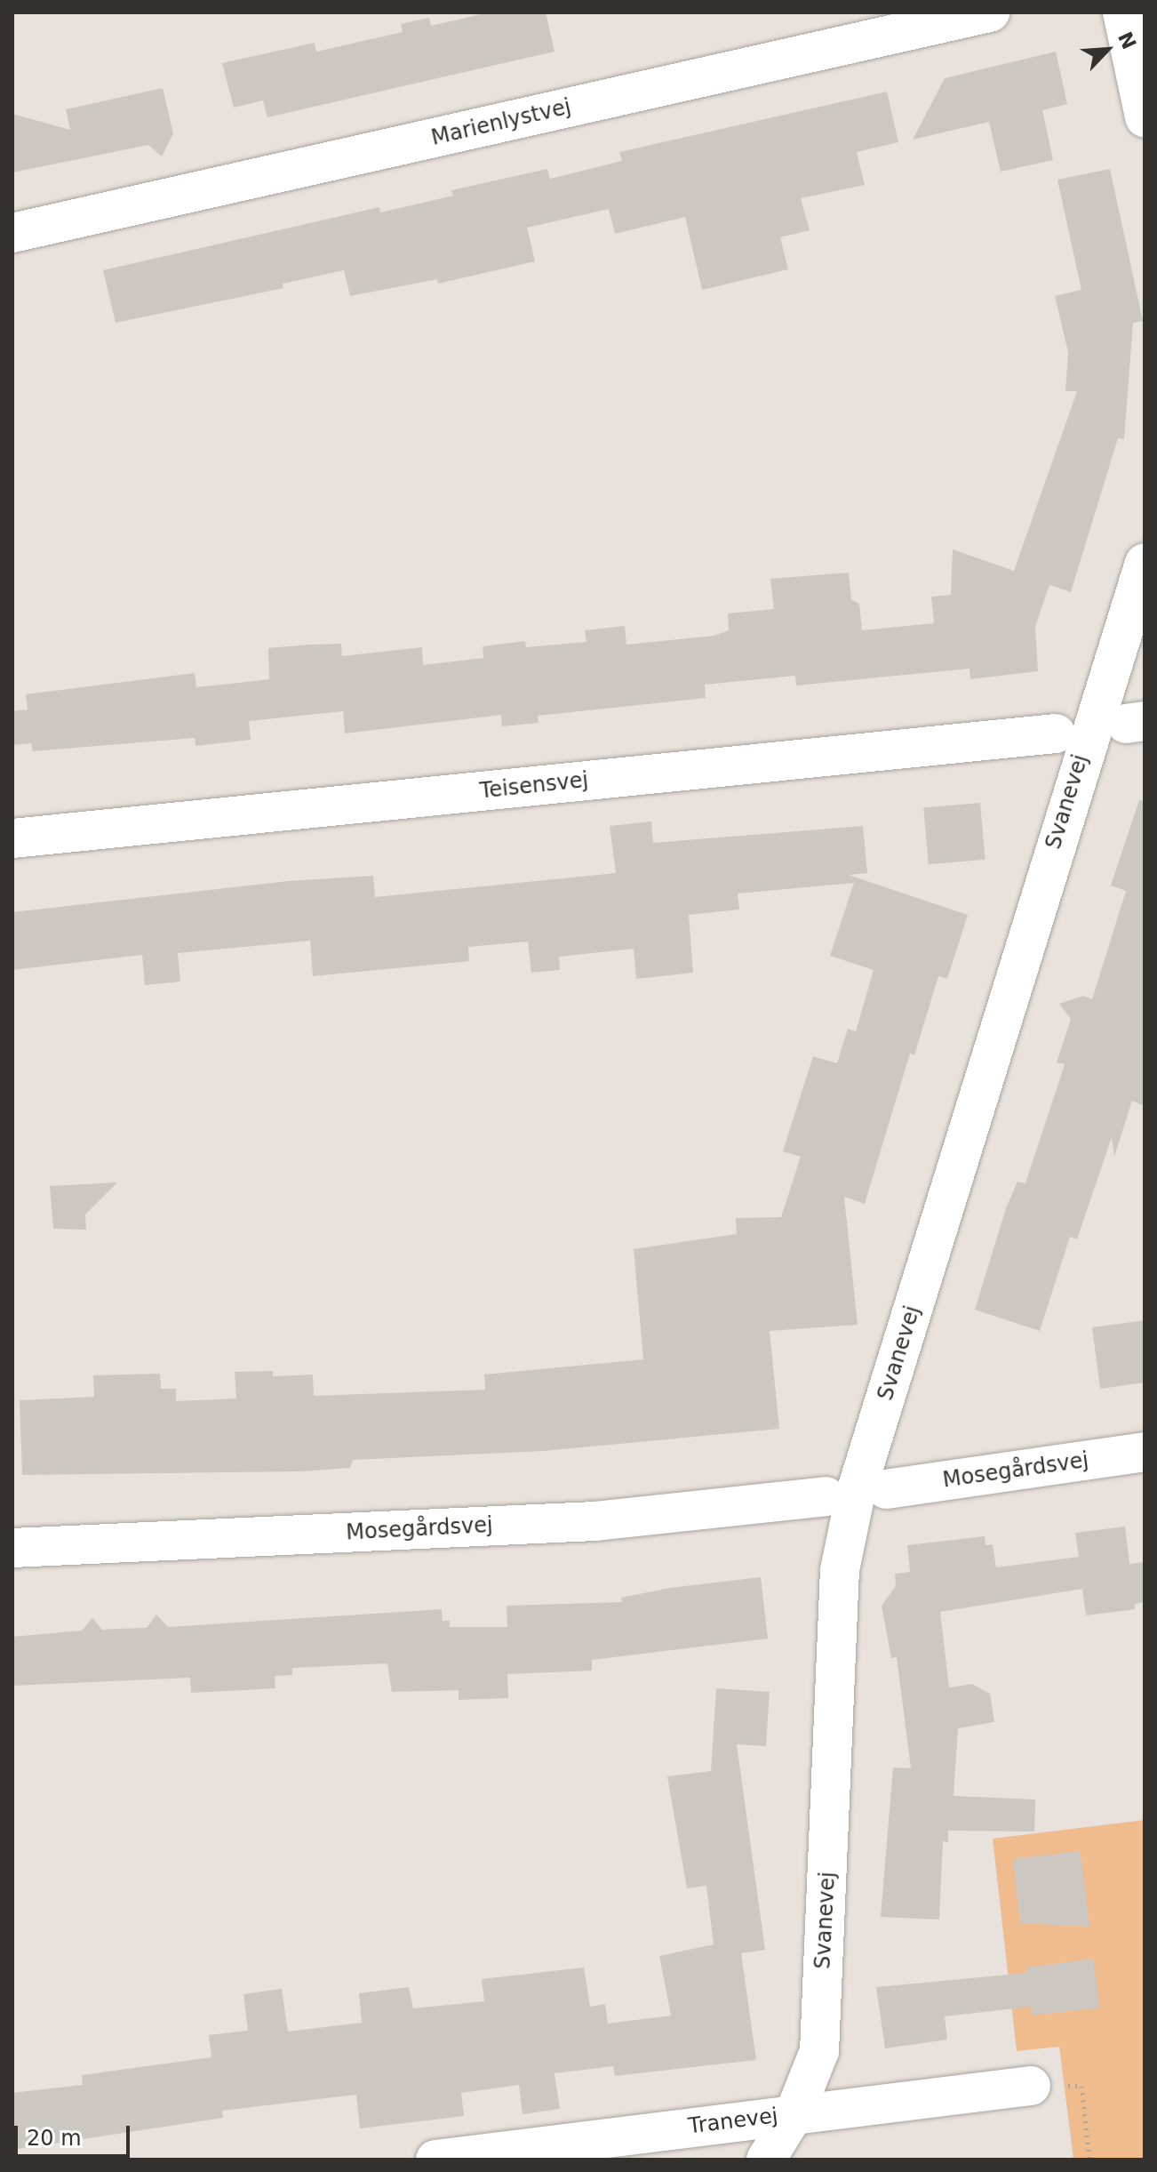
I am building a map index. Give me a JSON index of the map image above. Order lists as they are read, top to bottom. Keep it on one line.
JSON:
{"streets":{"street":["Marienlystvej","Teisensvej","Svanevej","Mosegårdsvej","Tranevej"]},"crossings":[["Svanevej","Tranevej"]],"scale_bar":"20 m","north":"top right"}
